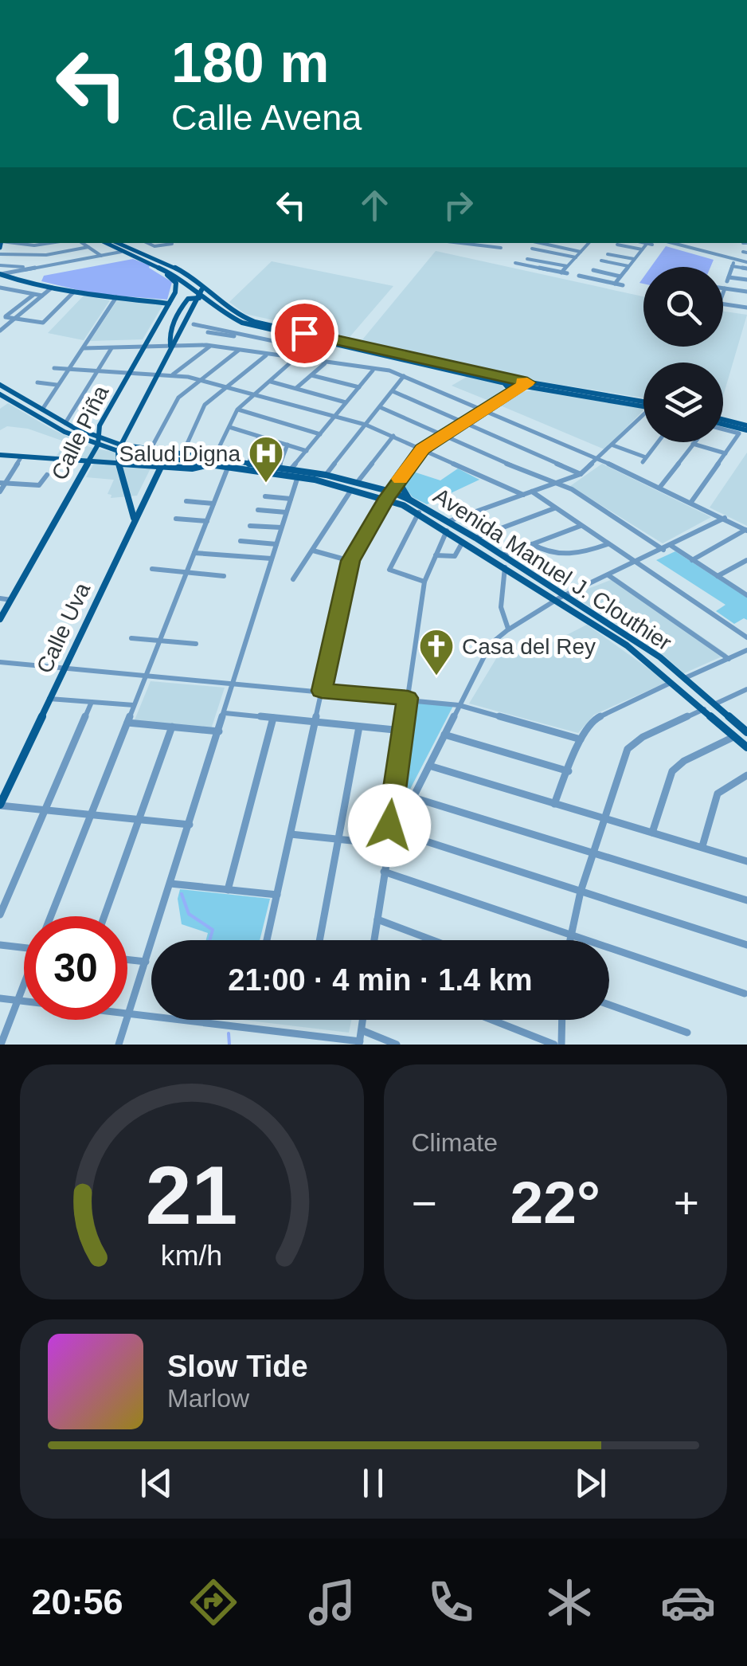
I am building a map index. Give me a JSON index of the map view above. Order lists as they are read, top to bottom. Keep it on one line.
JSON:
{"streets":{"main road":["Calle Piña","Avenida Manuel J. Clouthier","Calle Uva"]},"crossings":[["Calle Piña","Avenida Manuel J. Clouthier"],["Calle Piña","Calle Uva"],["Avenida Manuel J. Clouthier","Calle Uva"]],"places":{"hospital":["Salud Digna"],"church":["Casa del Rey"]},"page":{"turn":["180 m","Calle Avena"],"limit":"30","trip":"21:00 · 4 min · 1.4 km","tile":"Climate","heat":["−","22°","+"],"song":["Slow Tide","Marlow"],"tabs":"20:56","gauge":["21","km/h"]}}
